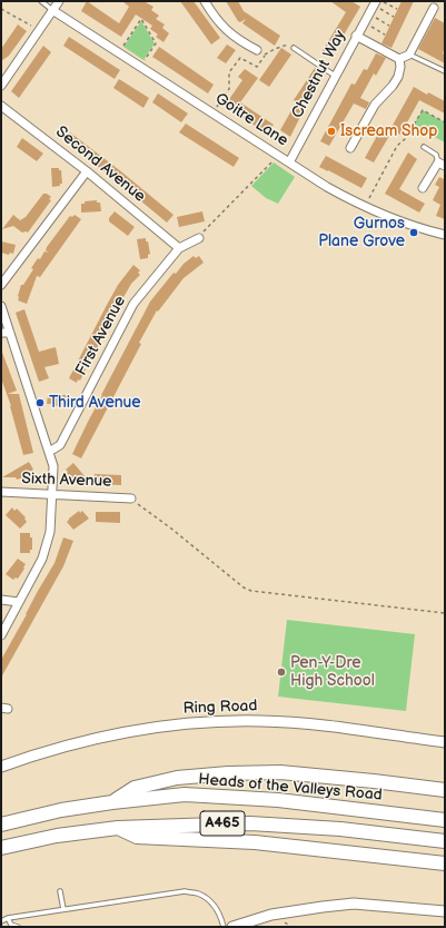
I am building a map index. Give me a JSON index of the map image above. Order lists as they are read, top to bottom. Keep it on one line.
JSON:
{"streets":{"highway":["Heads of the Valleys Road","A465"],"street":["Chestnut Way","Goitre Lane","Second Avenue","First Avenue","Sixth Avenue","Ring Road"]},"crossings":[["Chestnut Way","Goitre Lane"],["Second Avenue","First Avenue"]],"places":["Iscream Shop","Gurnos Plane Grove","Third Avenue","Pen-Y-Dre High School"]}
